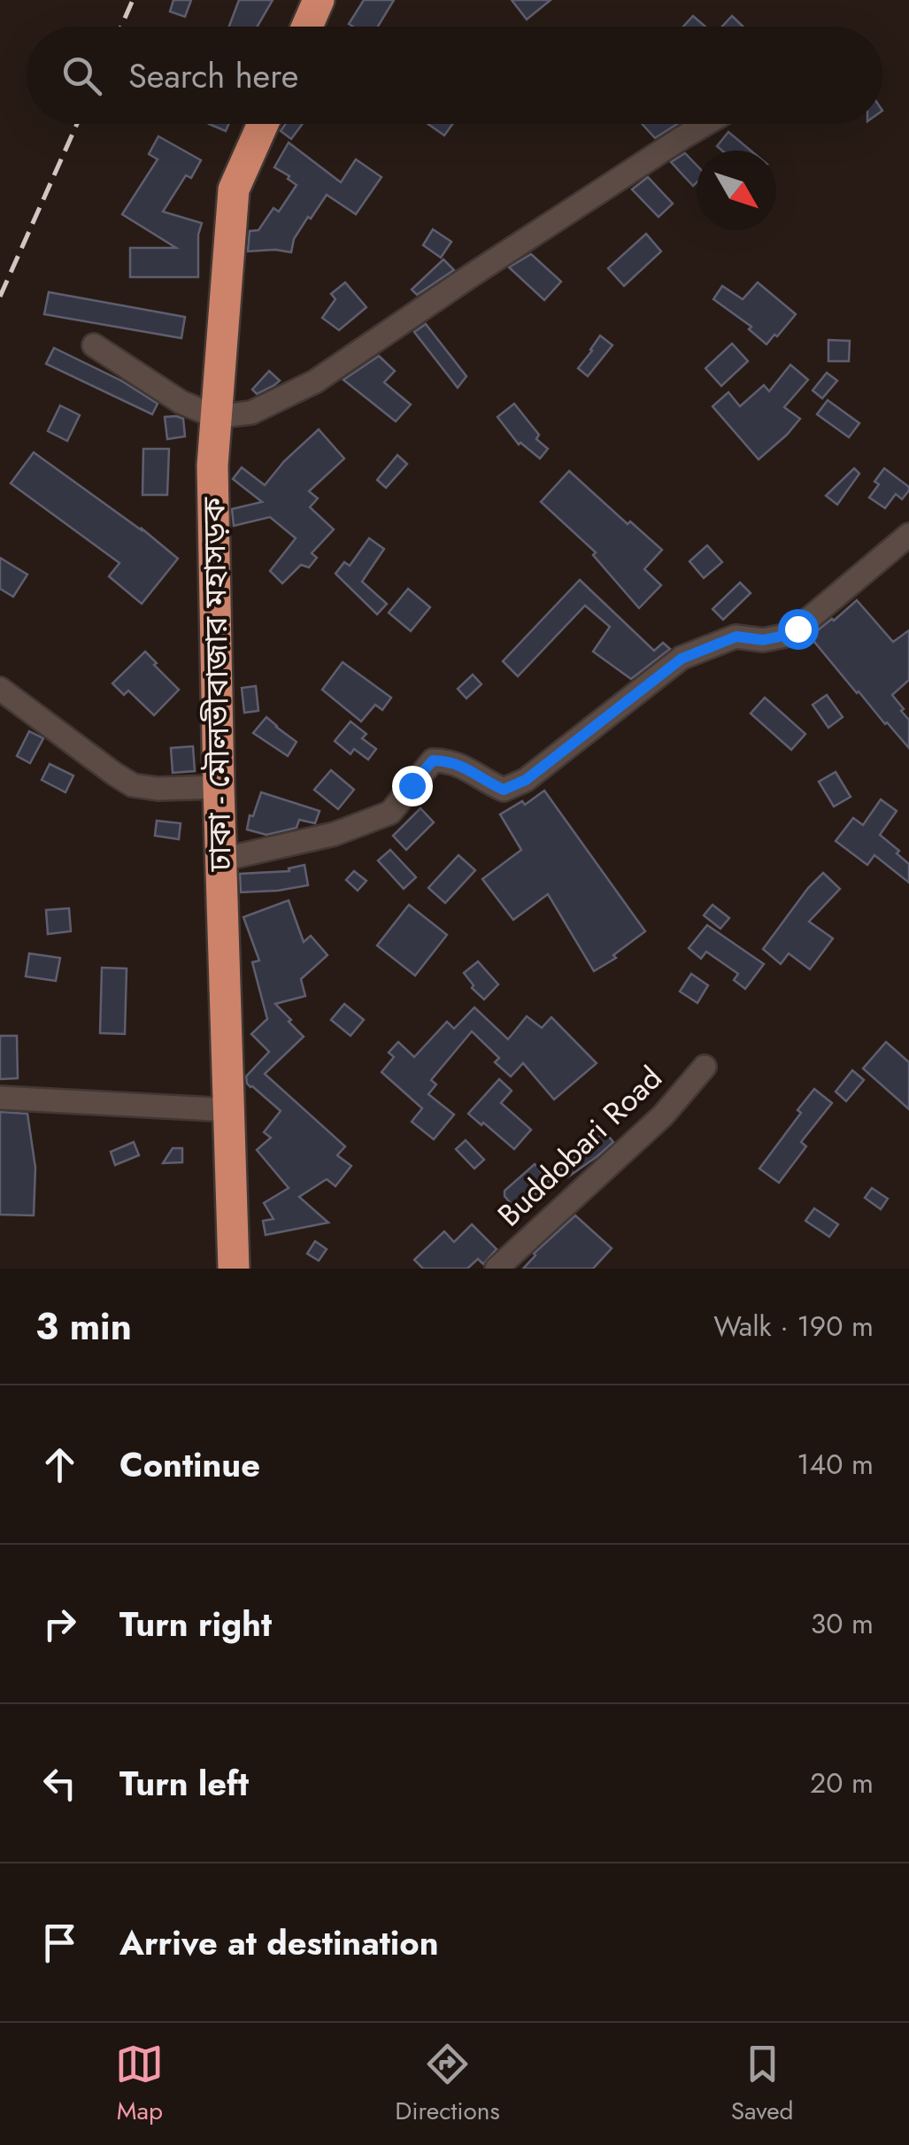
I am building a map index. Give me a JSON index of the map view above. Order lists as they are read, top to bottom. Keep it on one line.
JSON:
{"streets":{"highway":["ঢাকা - মৌলভীবাজার মহাসড়ক"],"street":["Buddobari Road"]},"north":"bottom right","page":{"search":"Search here","heading":["3 min","Walk · 190 m"],"list":[["Continue","140 m"],["Turn right","30 m"],["Turn left","20 m"],"Arrive at destination"],"nav":["Map","Directions","Saved"]}}
